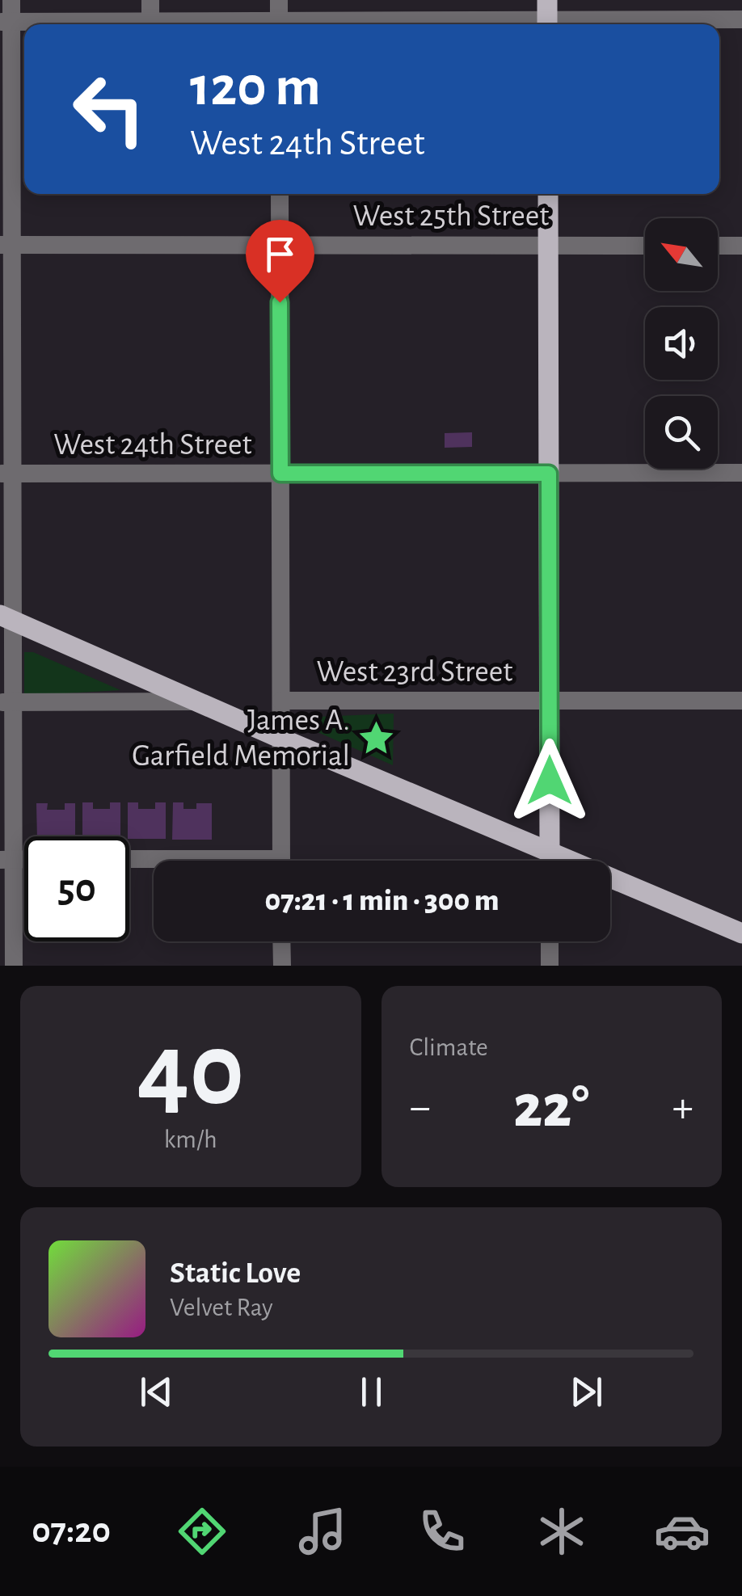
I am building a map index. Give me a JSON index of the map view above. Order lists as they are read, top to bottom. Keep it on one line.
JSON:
{"streets":{"street":["West 25th Street","West 24th Street","West 23rd Street"]},"places":{"place":["James A. Garfield Memorial"]},"north":"top left","page":{"turn":["120 m","West 24th Street"],"limit":"50","trip":"07:21 · 1 min · 300 m","tile":[["40","km/h"],"Climate"],"heat":["−","22°","+"],"song":["Static Love","Velvet Ray"],"tabs":"07:20"}}
